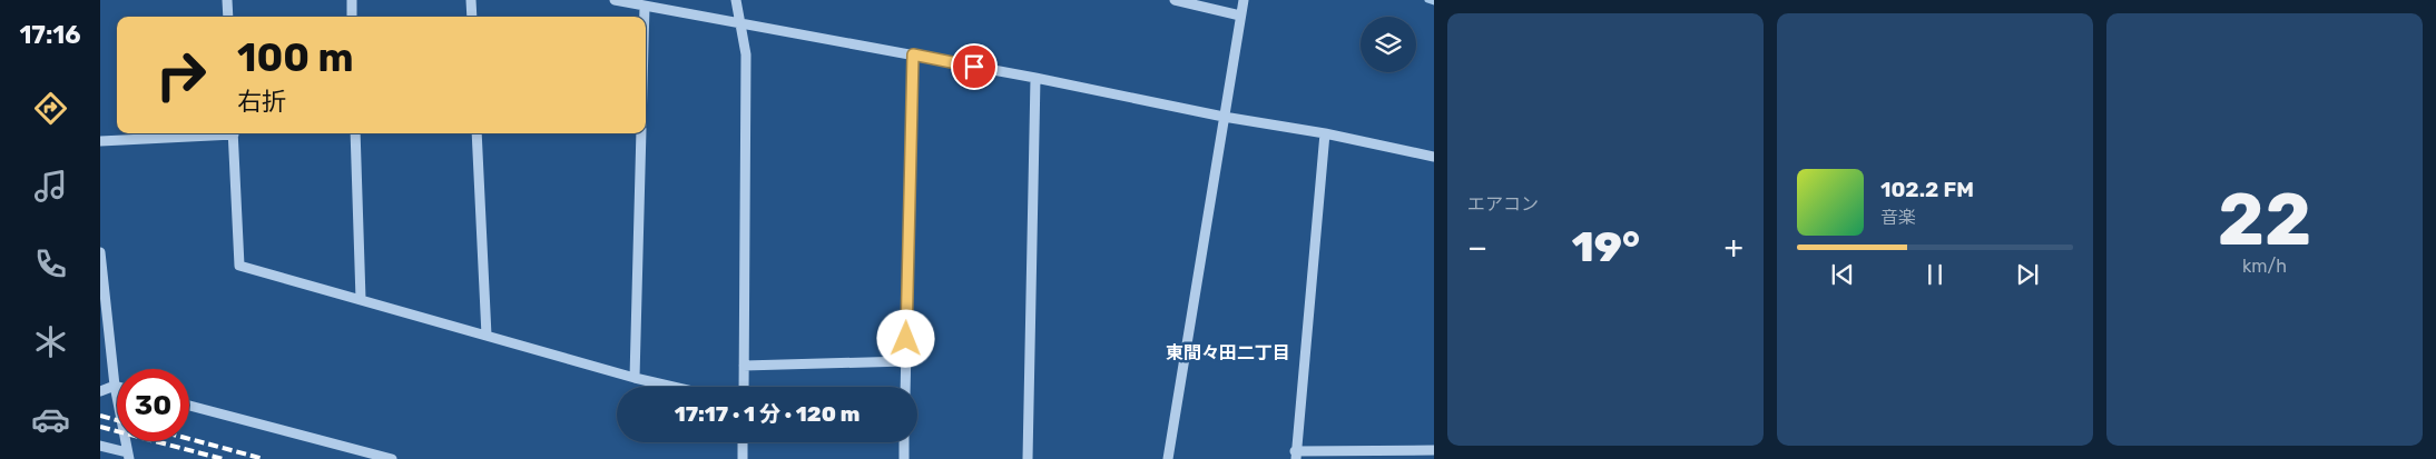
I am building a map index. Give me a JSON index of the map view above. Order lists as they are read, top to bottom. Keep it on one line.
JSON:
{"districts":["東間々田二丁目"],"page":{"tabs":"17:16","tile":["エアコン",["22","km/h"]],"turn":["100 m","右折"],"song":["102.2 FM","音楽"],"heat":["−","19°","+"],"limit":"30","trip":"17:17 · 1 分 · 120 m"}}
